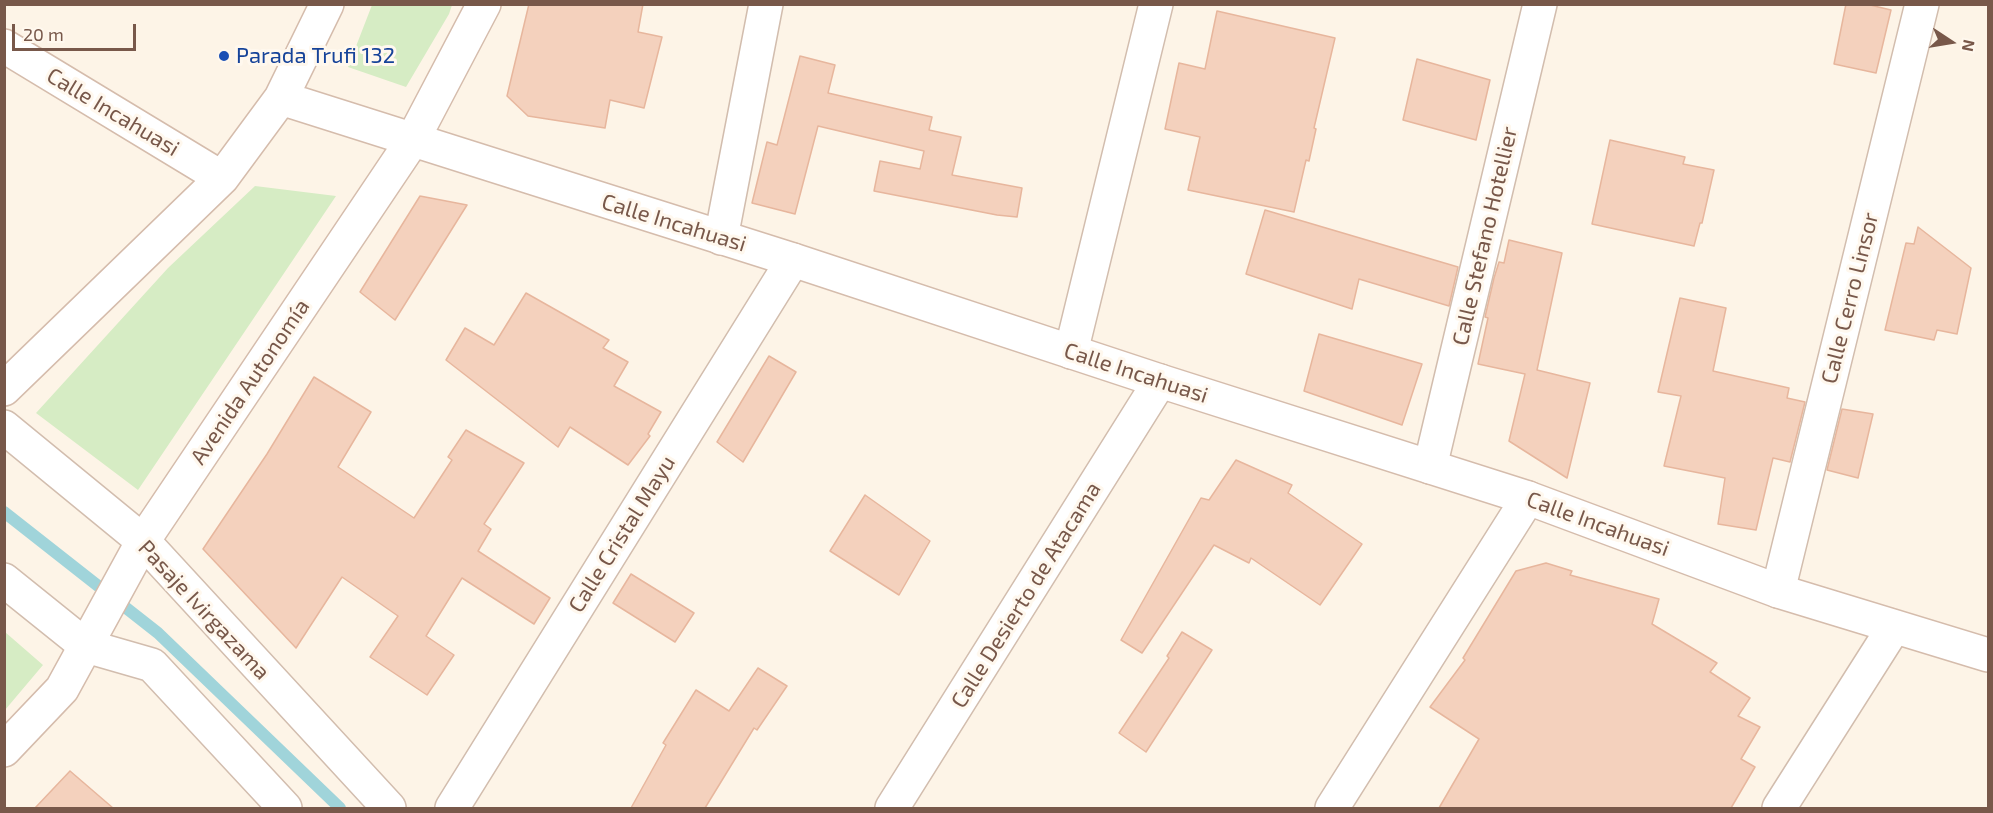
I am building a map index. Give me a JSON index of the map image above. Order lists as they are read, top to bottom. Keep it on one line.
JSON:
{"streets":{"street":["Calle Incahuasi","Calle Stefano Hotellier","Calle Cerro Linsor","Avenida Autonomía","Calle Cristal Mayu","Calle Desierto de Atacama","Pasaje Ivirgazama"]},"crossings":[["Calle Incahuasi","Calle Stefano Hotellier"],["Calle Incahuasi","Calle Cerro Linsor"],["Calle Incahuasi","Avenida Autonomía"],["Calle Incahuasi","Calle Cristal Mayu"],["Calle Incahuasi","Calle Desierto de Atacama"],["Avenida Autonomía","Pasaje Ivirgazama"]],"places":["Parada Trufi 132"],"scale_bar":"20 m","north":"right"}
